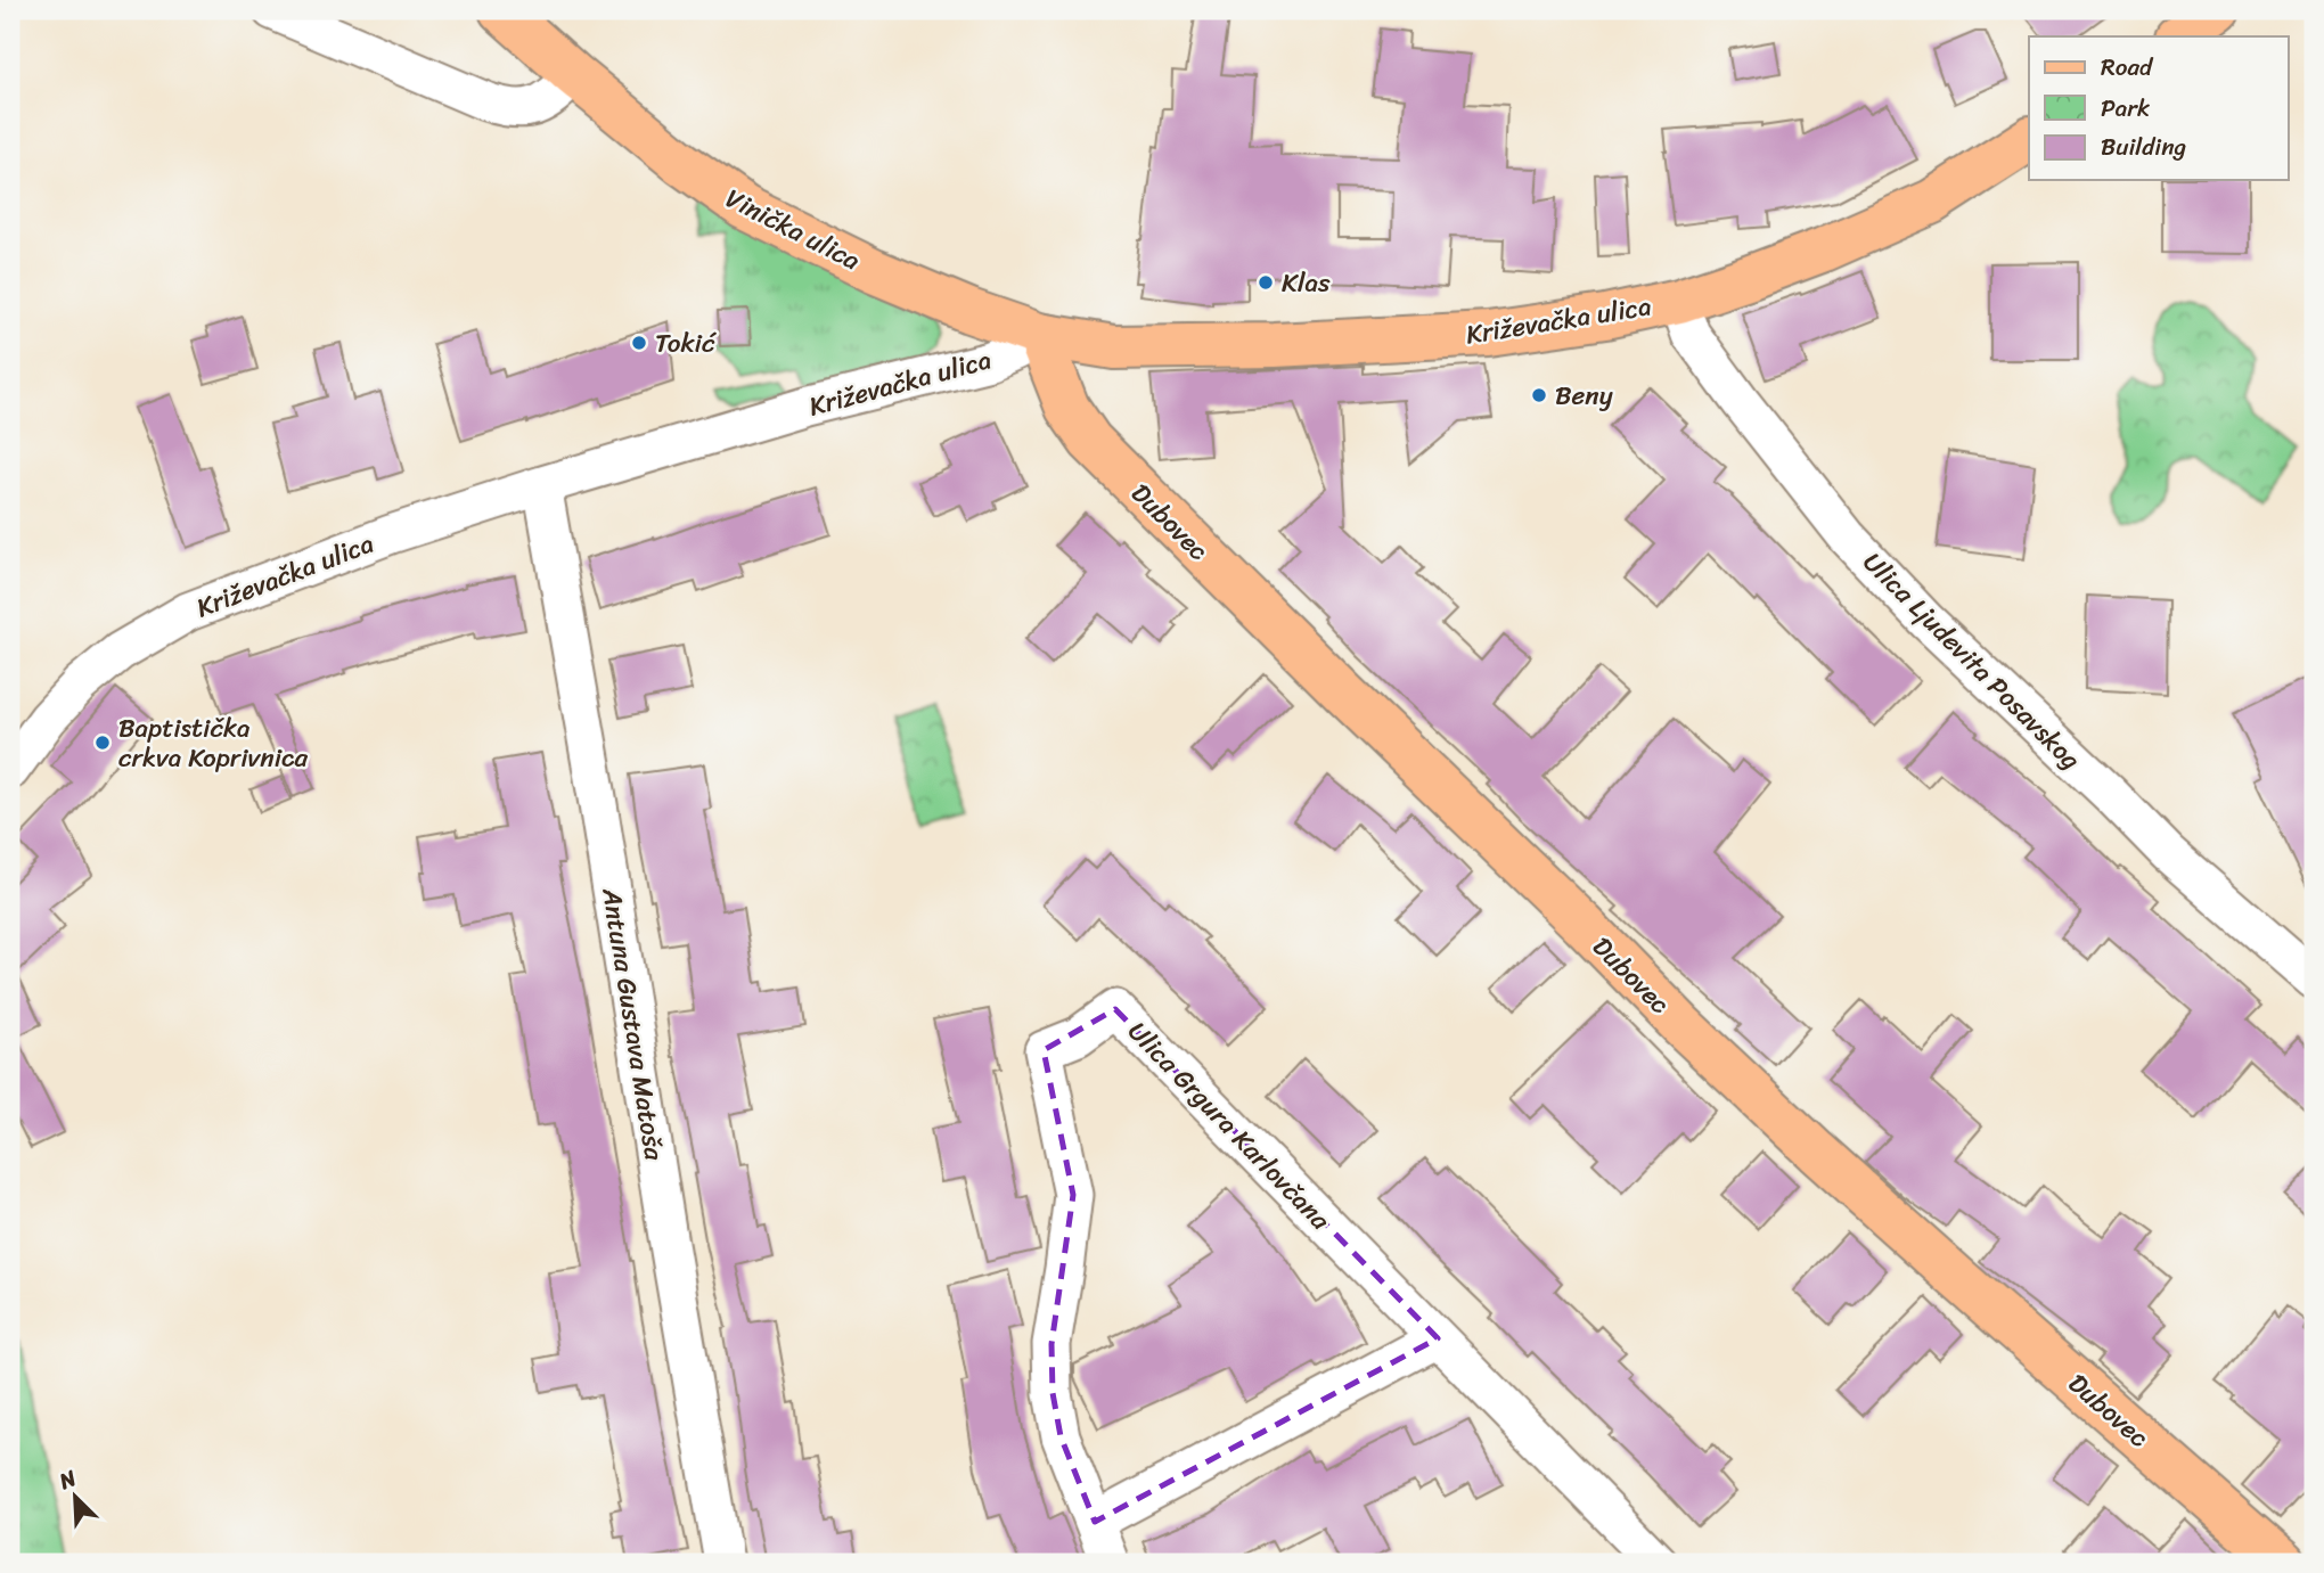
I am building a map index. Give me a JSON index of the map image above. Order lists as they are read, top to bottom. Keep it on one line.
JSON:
{"streets":{"main road":["Vinička ulica","Križevačka ulica","Dubovec"],"street":["Ulica Ljudevita Posavskog","Antuna Gustava Matoša","Ulica Grgura Karlovčana"]},"crossings":[["Vinička ulica","Križevačka ulica"],["Vinička ulica","Dubovec"],["Križevačka ulica","Dubovec"],["Križevačka ulica","Ulica Ljudevita Posavskog"],["Križevačka ulica","Antuna Gustava Matoša"]],"places":["Klas","Tokić","Beny","Baptistička crkva Koprivnica"],"legend":["Road","Park","Building"],"north":"top left"}
